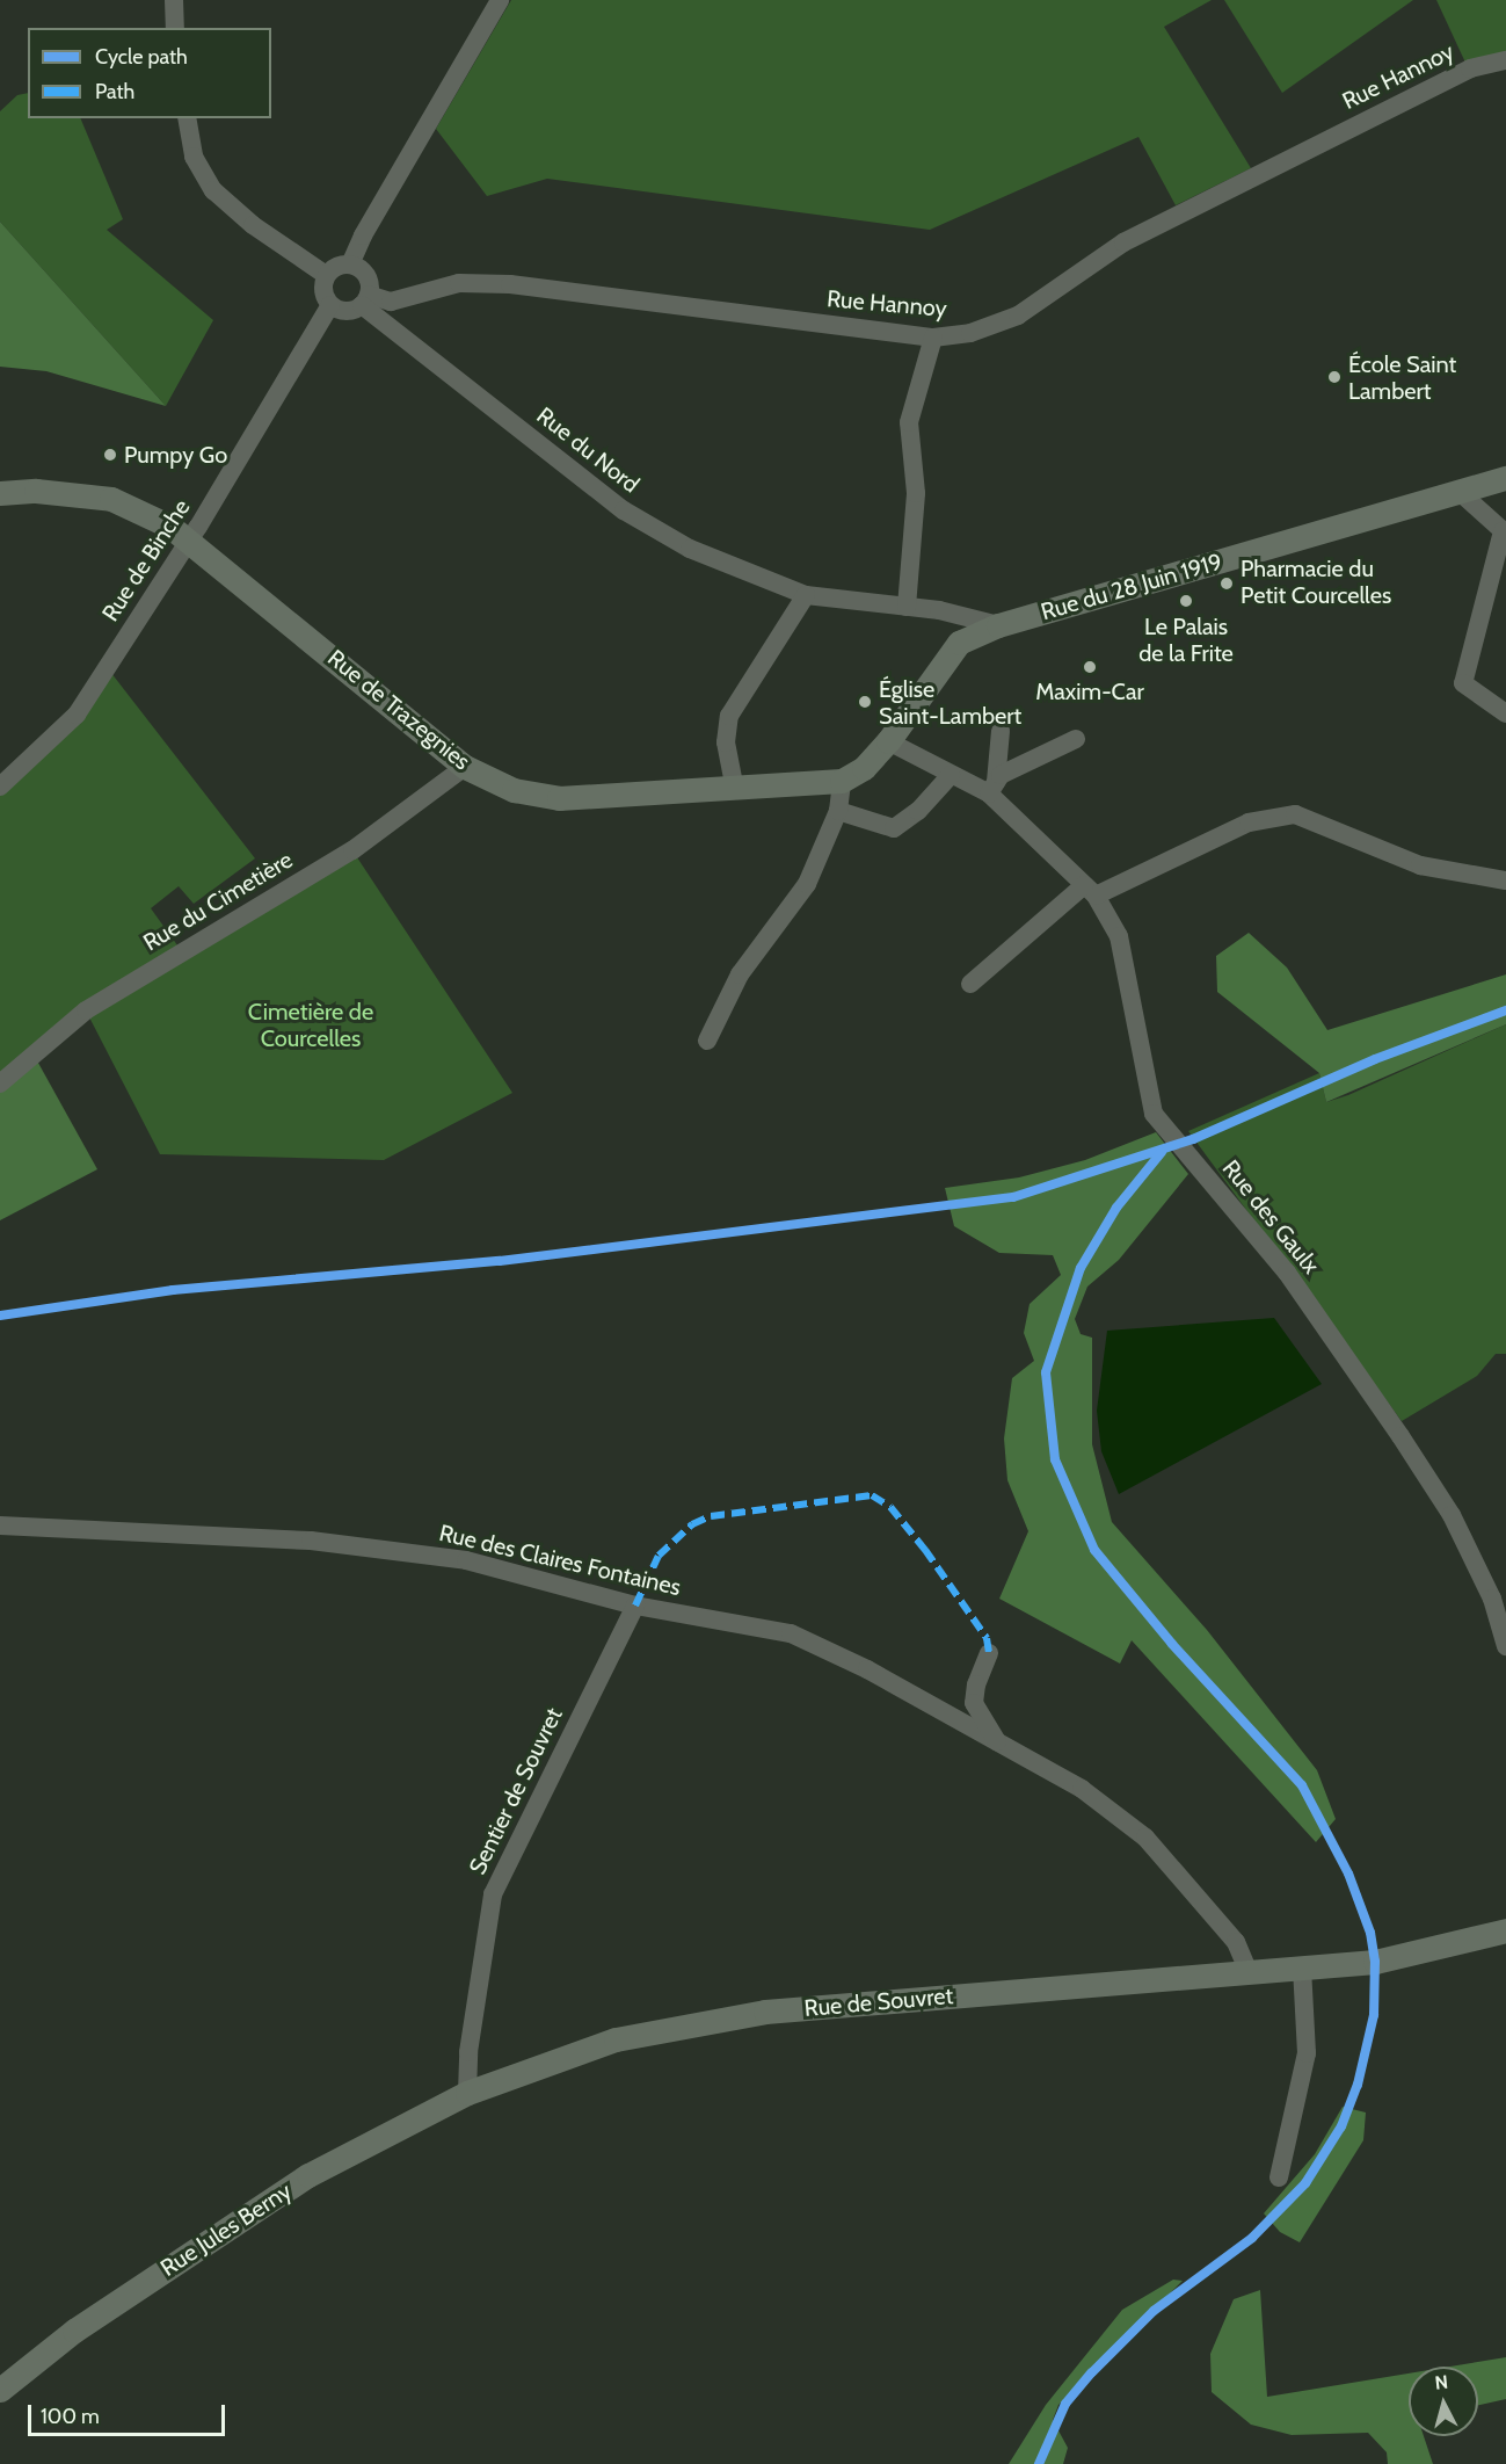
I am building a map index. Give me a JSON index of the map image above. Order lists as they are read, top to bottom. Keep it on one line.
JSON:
{"streets":{"main road":["Rue du 28 Juin 1919","Rue de Trazegnies","Rue de Souvret","Rue Jules Berny"],"street":["Rue Hannoy","Rue du Nord","Rue de Binche","Rue du Cimetière","Rue des Gaulx","Rue des Claires Fontaines","Sentier de Souvret"]},"crossings":[["Rue Hannoy","Rue du Nord"],["Rue Hannoy","Rue de Binche"],["Rue du Nord","Rue de Binche"],["Rue du Nord","Rue du 28 Juin 1919"],["Rue de Binche","Rue de Trazegnies"],["Rue du 28 Juin 1919","Rue de Trazegnies"],["Rue du 28 Juin 1919","Rue des Gaulx"],["Rue de Trazegnies","Rue du Cimetière"],["Rue des Claires Fontaines","Sentier de Souvret"],["Rue des Claires Fontaines","Rue de Souvret"],["Sentier de Souvret","Rue de Souvret"],["Sentier de Souvret","Rue Jules Berny"],["Rue de Souvret","Rue Jules Berny"]],"parks":["Cimetière de Courcelles"],"places":["École Saint Lambert","Pumpy Go","Pharmacie du Petit Courcelles","Le Palais de la Frite","Maxim-Car","Église Saint-Lambert"],"legend":["Cycle path","Path"],"scale_bar":"100 m","north":"top"}
